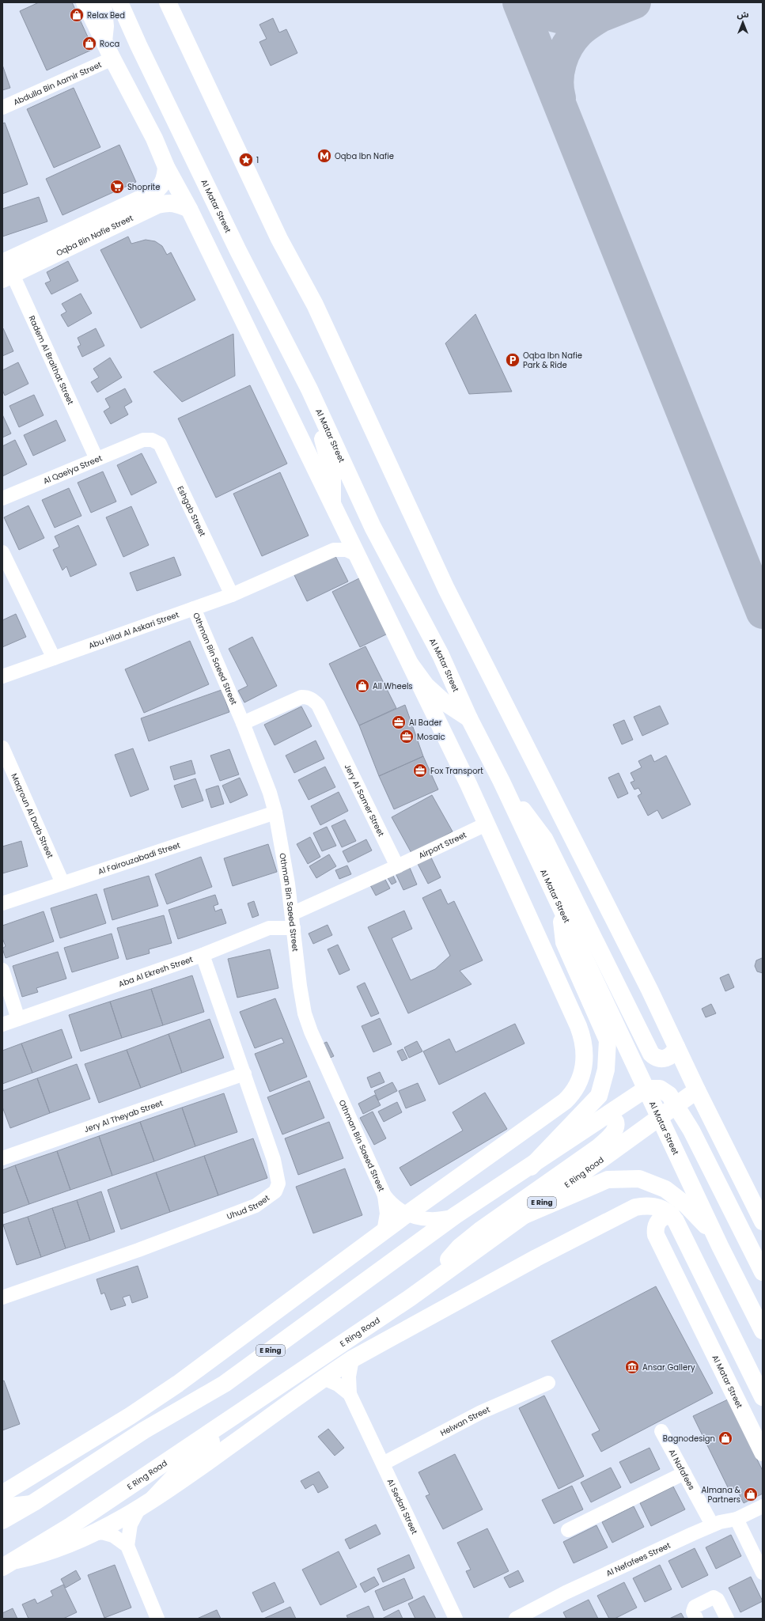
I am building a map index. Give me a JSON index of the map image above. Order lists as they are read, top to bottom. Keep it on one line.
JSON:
{"streets":{"main road":["Al Matar Street","Oqba Bin Nafie Street","E Ring Road","E Ring"],"street":["Abdulla Bin Aamir Street","Radem Al Braithat Street","Al Qaeiya Street","Eshgab Street","Abu Hilal Al Askari Street","Othman Bin Saeed Street","Jery Al Samer Street","Maqroun Al Darb Street","Airport Street","Al Fairouzabadi Street","Aba Al Ekresh Street","Jery Al Theyab Street","Uhud Street","Helwan Street","Al Nafafees","Al Sedari Street","Al Nefafees Street"]},"crossings":[["Al Matar Street","E Ring Road"],["Al Matar Street","E Ring"],["Oqba Bin Nafie Street","Radem Al Braithat Street"],["Radem Al Braithat Street","Al Qaeiya Street"],["Al Qaeiya Street","Eshgab Street"],["Eshgab Street","Abu Hilal Al Askari Street"],["Abu Hilal Al Askari Street","Othman Bin Saeed Street"],["Othman Bin Saeed Street","Jery Al Samer Street"],["Othman Bin Saeed Street","Al Fairouzabadi Street"],["Othman Bin Saeed Street","Aba Al Ekresh Street"],["Othman Bin Saeed Street","E Ring"],["Jery Al Samer Street","Airport Street"],["Maqroun Al Darb Street","Al Fairouzabadi Street"],["Aba Al Ekresh Street","Uhud Street"],["Jery Al Theyab Street","Uhud Street"],["E Ring Road","Al Sedari Street"],["Helwan Street","Al Sedari Street"],["Al Nafafees","Al Nefafees Street"]],"places":{"shop":["Relax Bed","Roca","All Wheels","Bagnodesign","Almana & Partners"],"metro station":["Oqba Ibn Nafie"],"place":["1"],"supermarket":["Shoprite"],"parking":["Oqba Ibn Nafie Park & Ride"],"office":["Al Bader","Mosaic","Fox Transport"],"museum":["Ansar Gallery"]},"north":"top"}
